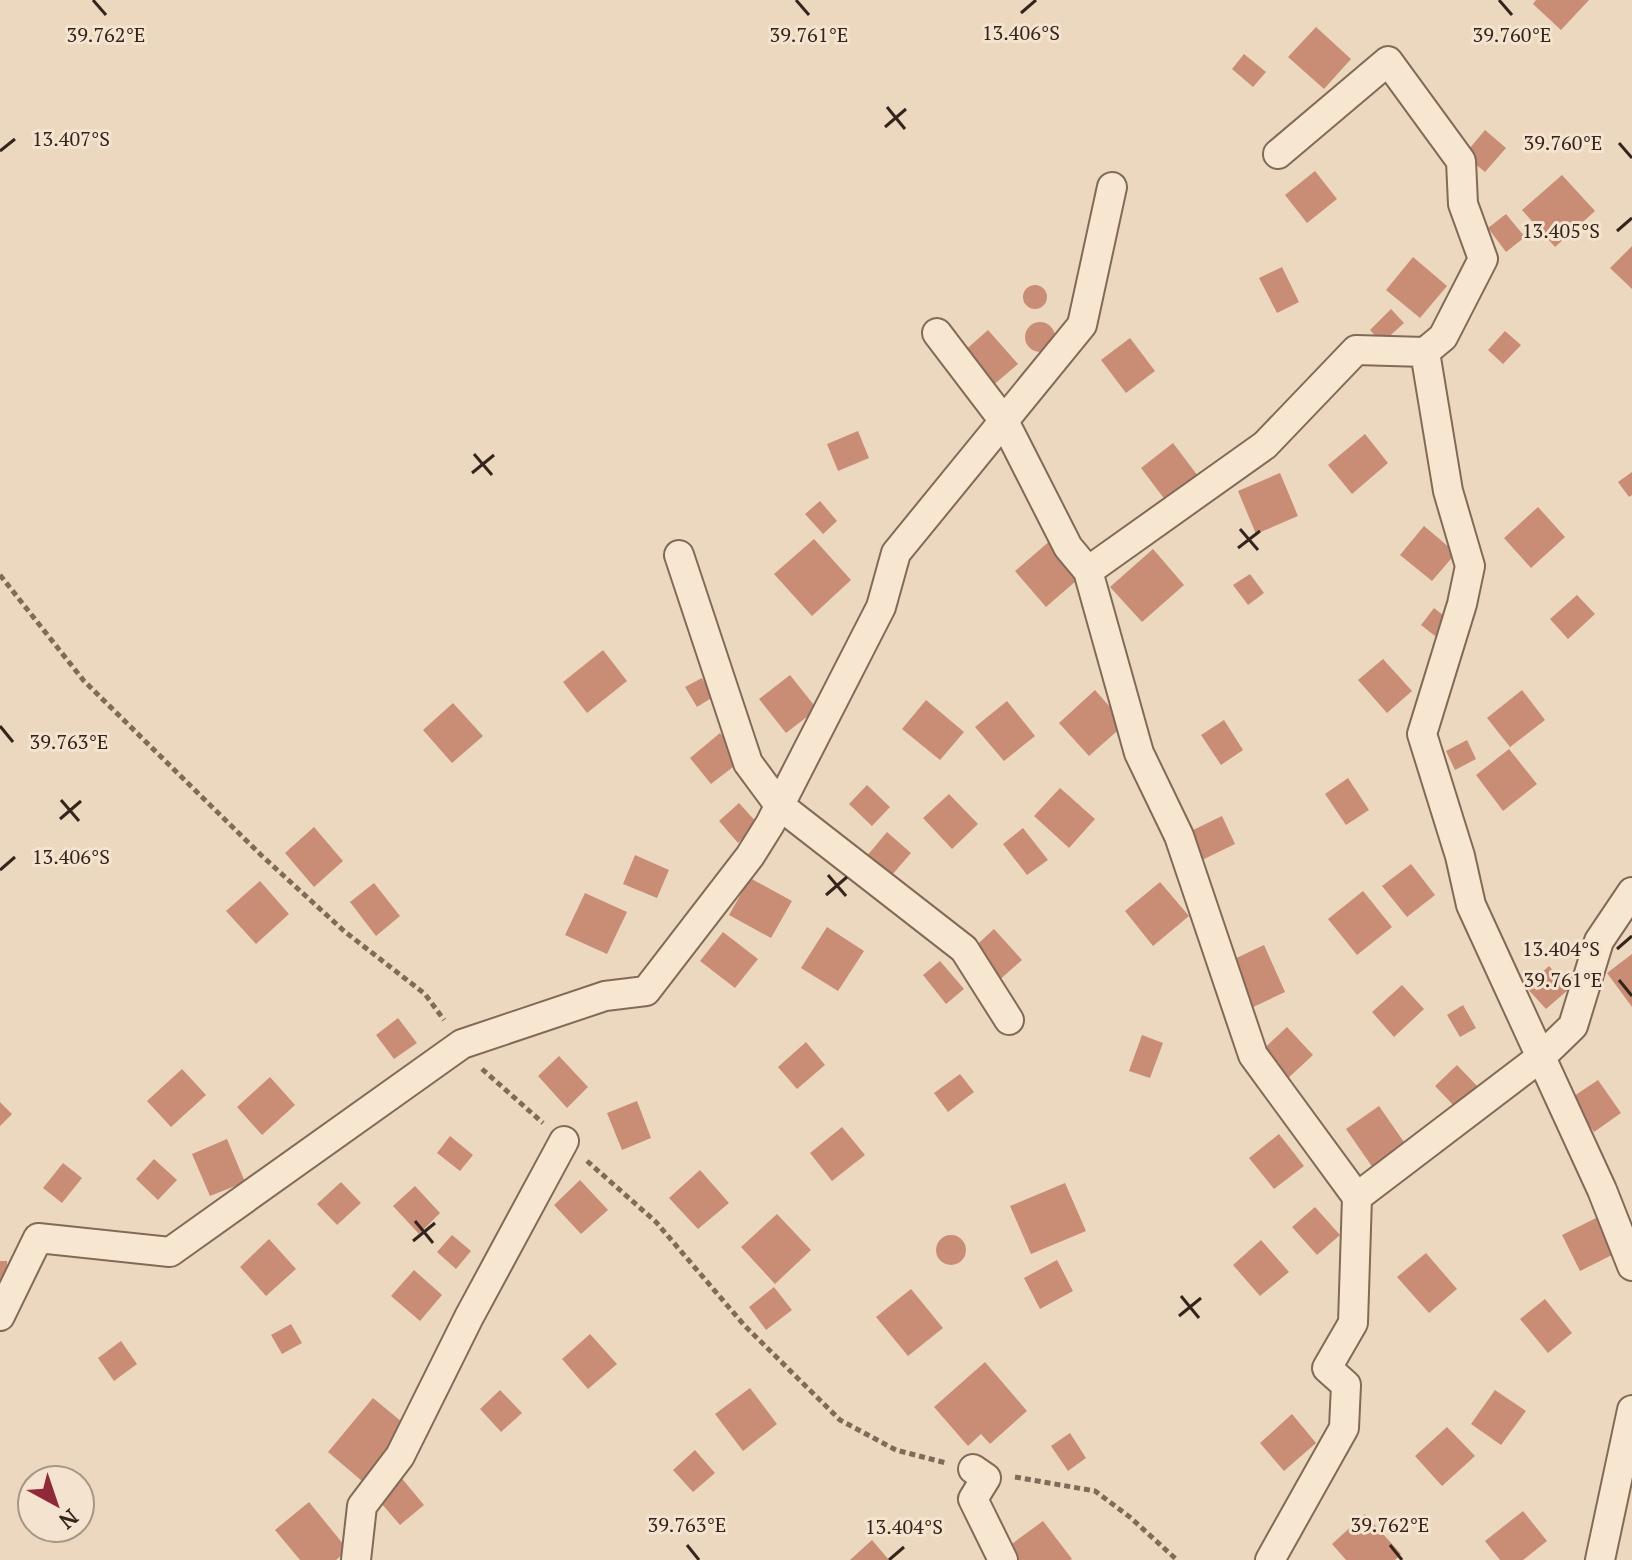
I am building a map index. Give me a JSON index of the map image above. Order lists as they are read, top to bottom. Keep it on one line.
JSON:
{"north":"bottom right","coordinates":["13.406°S","39.760°E","39.762°E","39.761°E","13.407°S","13.405°S","39.763°E","13.404°S"]}
